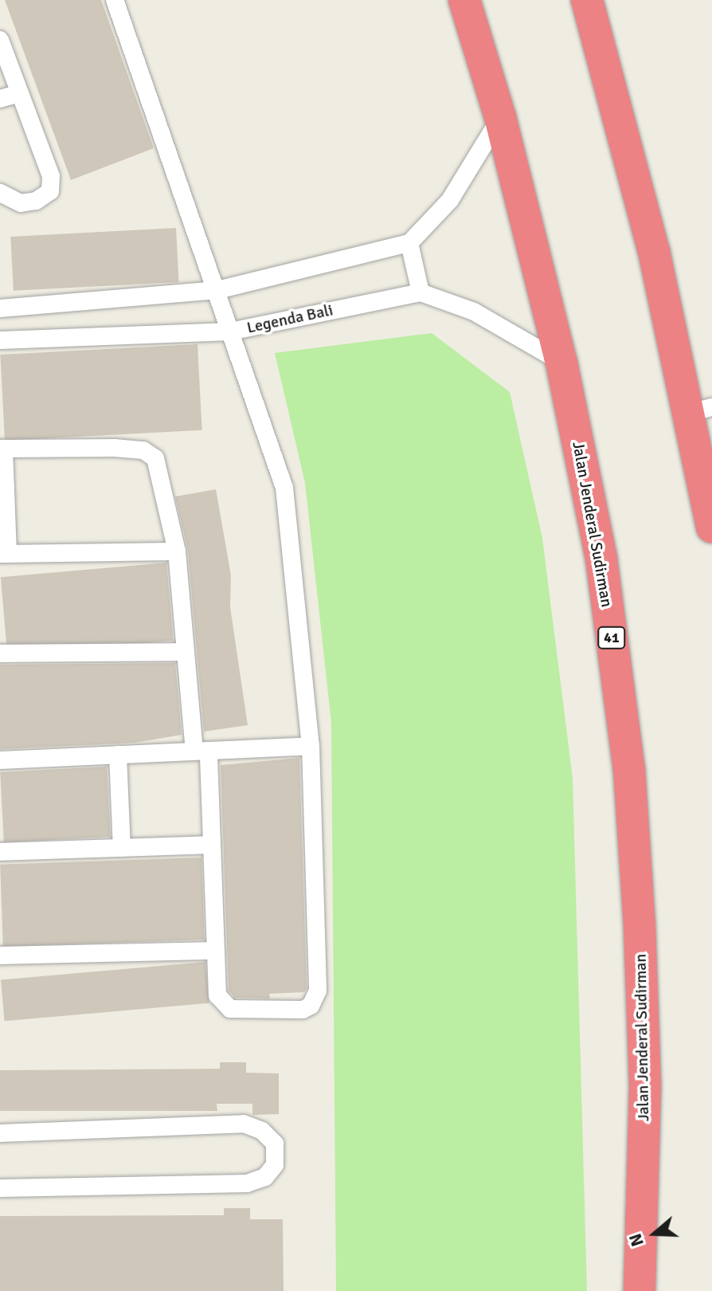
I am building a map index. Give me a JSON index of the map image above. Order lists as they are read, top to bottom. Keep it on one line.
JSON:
{"streets":{"highway":["Jalan Jenderal Sudirman","41"],"street":["Legenda Bali"]},"north":"left"}
